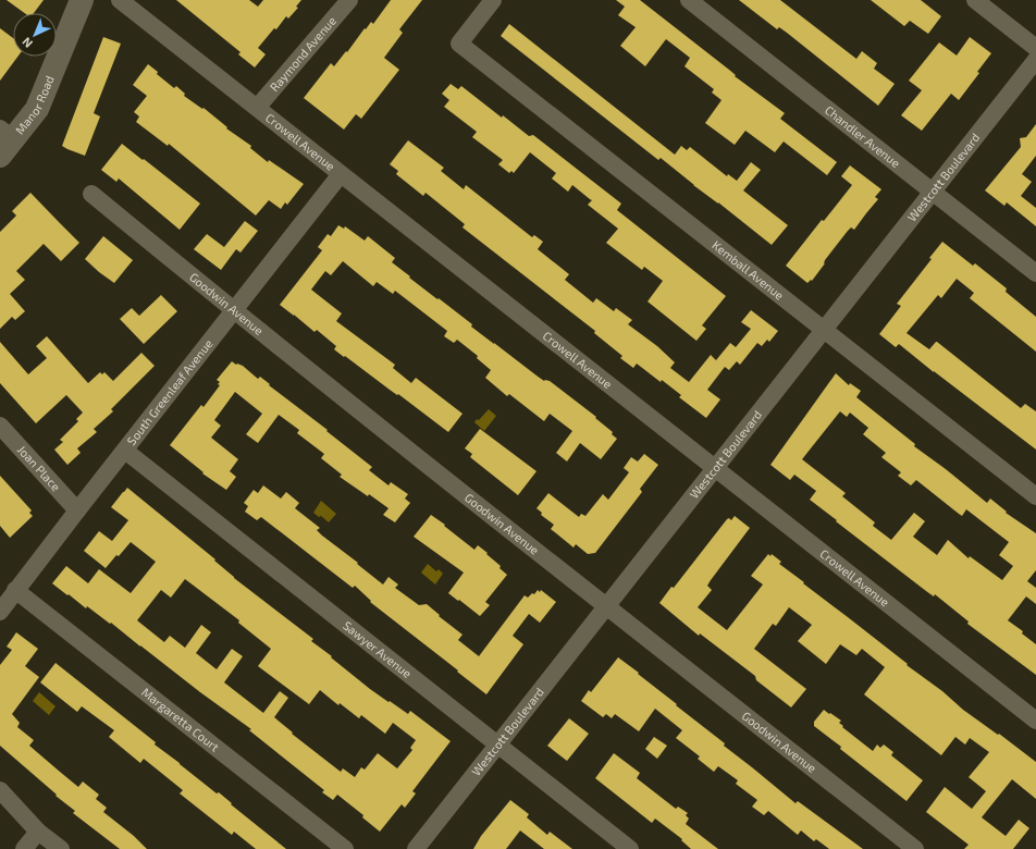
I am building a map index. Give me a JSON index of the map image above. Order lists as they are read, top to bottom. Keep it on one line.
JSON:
{"streets":{"street":["Raymond Avenue","Manor Road","Chandler Avenue","Crowell Avenue","Westcott Boulevard","Kemball Avenue","Goodwin Avenue","South Greenleaf Avenue","Joan Place","Sawyer Avenue","Margaretta Court"]},"crossings":[["Raymond Avenue","Crowell Avenue"],["Chandler Avenue","Westcott Boulevard"],["Crowell Avenue","Westcott Boulevard"],["Crowell Avenue","South Greenleaf Avenue"],["Westcott Boulevard","Kemball Avenue"],["Westcott Boulevard","Goodwin Avenue"],["Westcott Boulevard","Sawyer Avenue"],["Goodwin Avenue","South Greenleaf Avenue"],["South Greenleaf Avenue","Joan Place"],["South Greenleaf Avenue","Sawyer Avenue"],["South Greenleaf Avenue","Margaretta Court"]],"north":"bottom left"}
